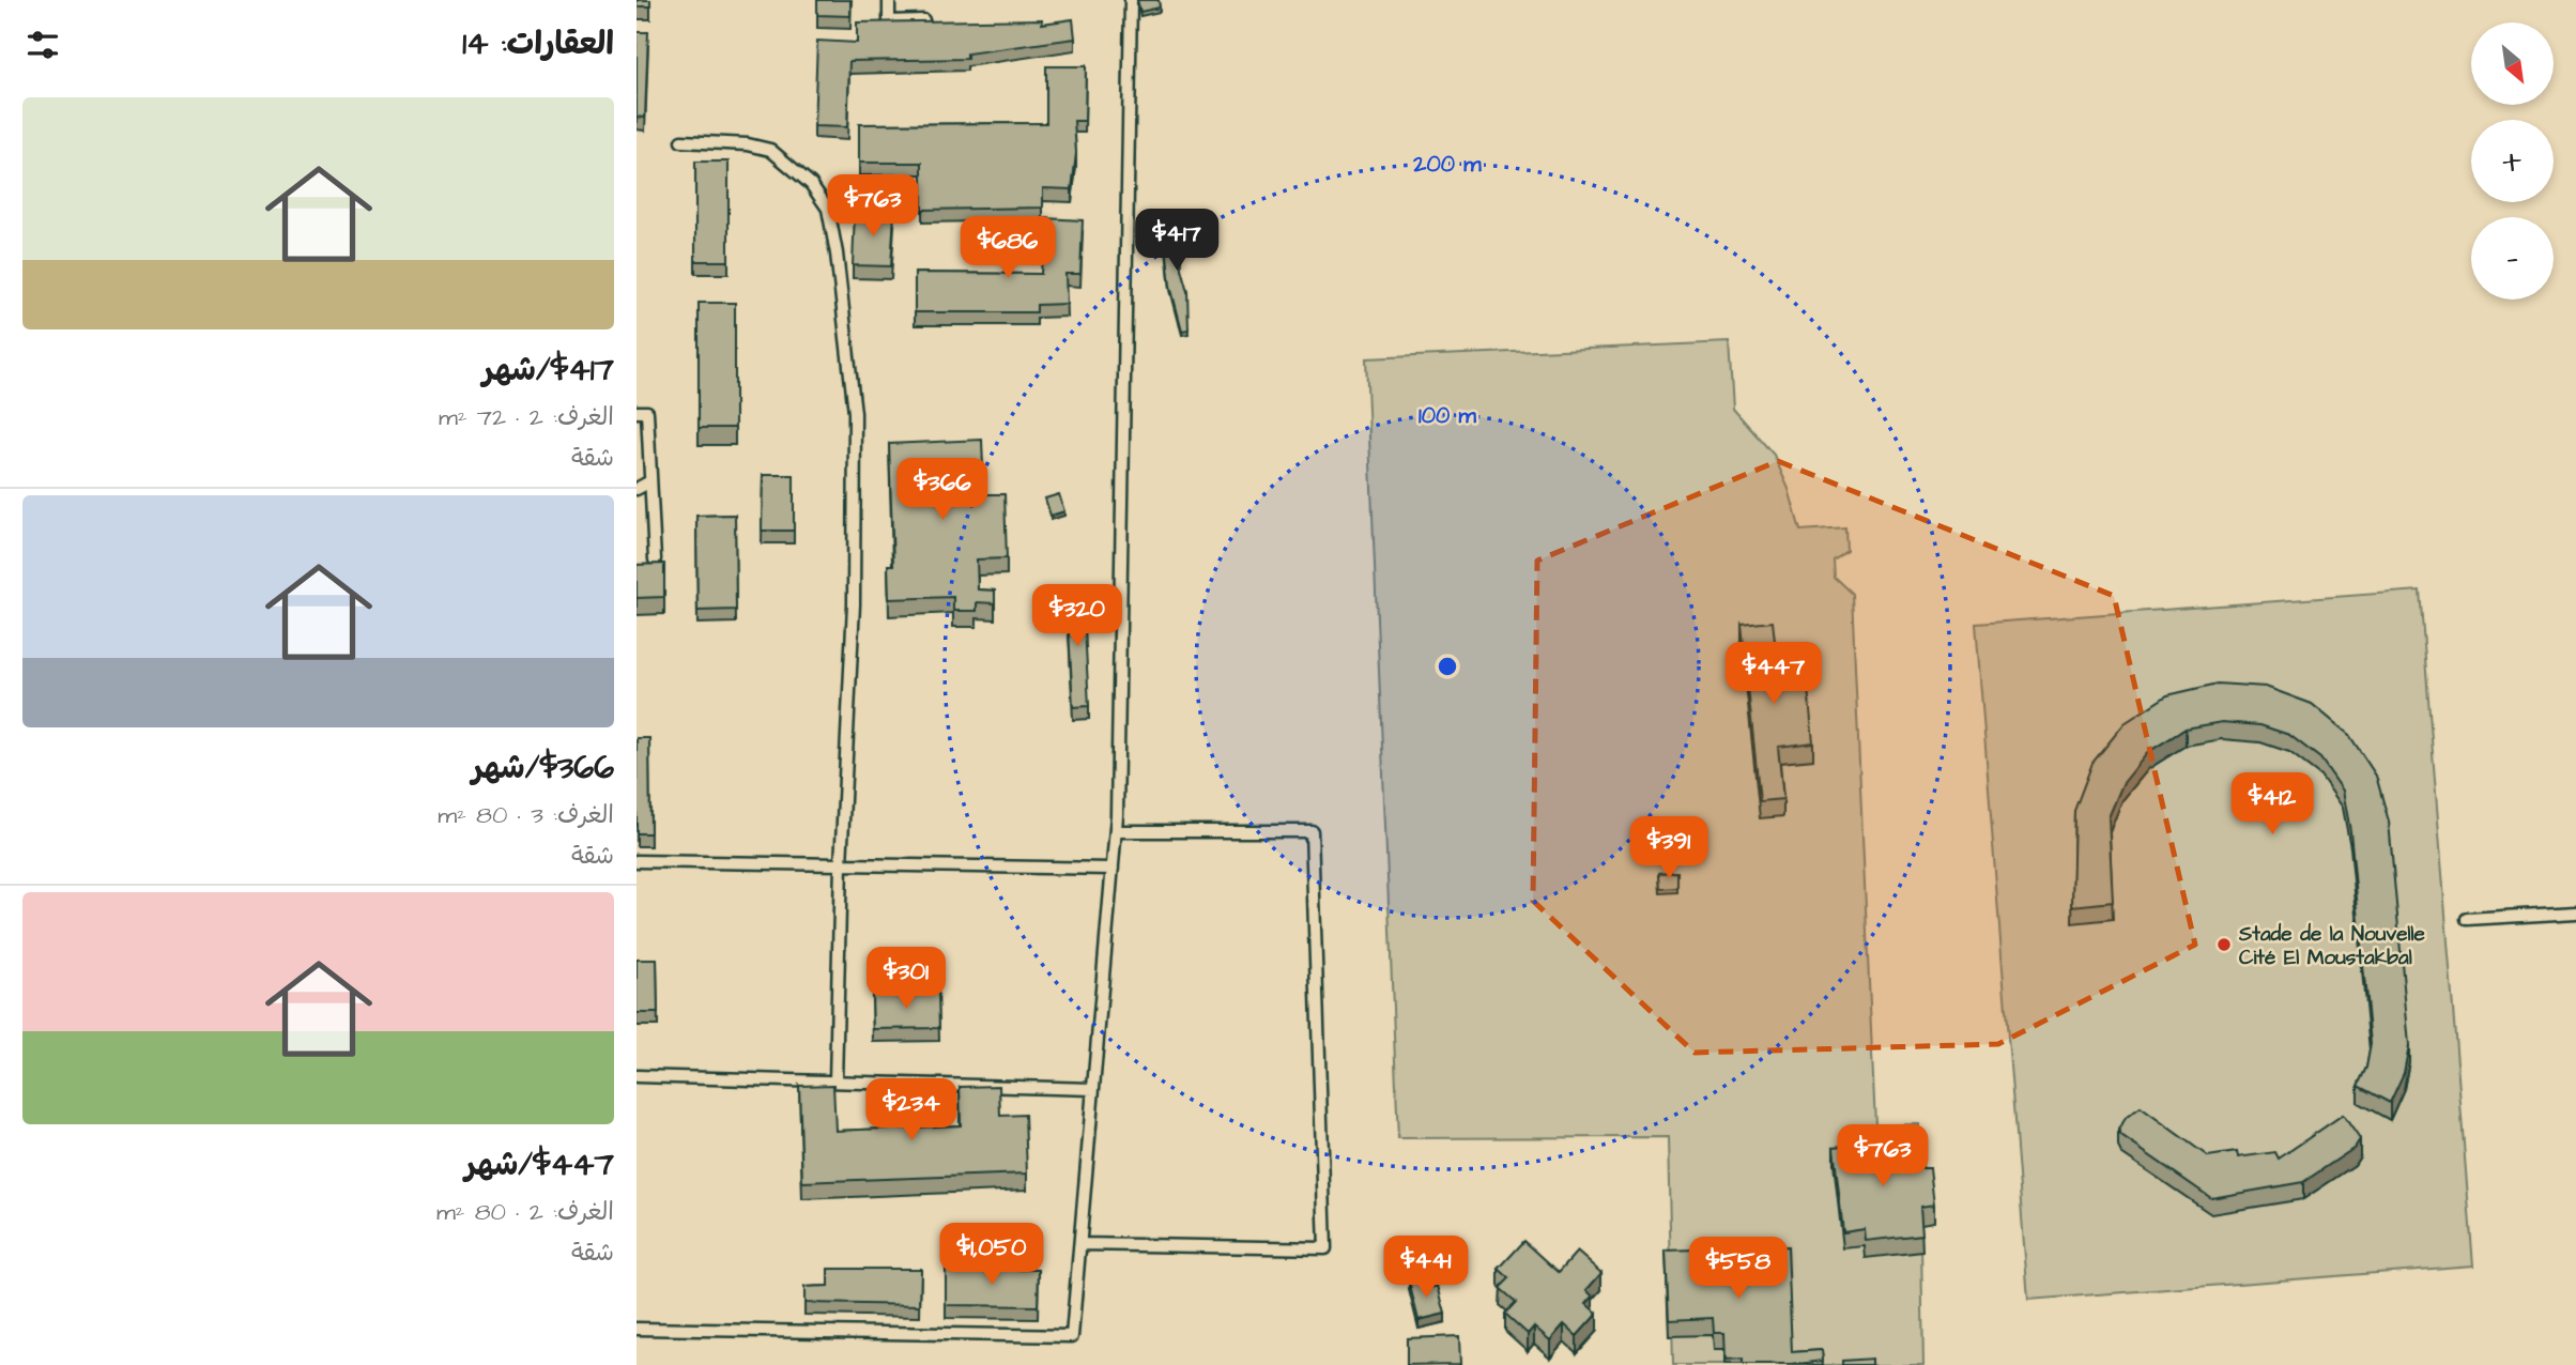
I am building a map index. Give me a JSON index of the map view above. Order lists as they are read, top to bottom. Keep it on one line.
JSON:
{"places":["Stade de la Nouvelle Cité El Moustakbal"],"north":"bottom right","page":{"heading":"العقارات: 14","map_buttons":["+","−"],"list":[{"name":"$417/شهر","note":"الغرف: 2 · 72 m² · شقة"},{"name":"$366/شهر","note":"الغرف: 3 · 80 m² · شقة"},{"name":"$447/شهر","note":"الغرف: 2 · 80 m² · شقة"}],"price":["$763","$417","$686","$366","$320","$447","$412","$391","$301","$234","$763","$1,050","$441","$558"]},"rings":["200 m","100 m"]}
